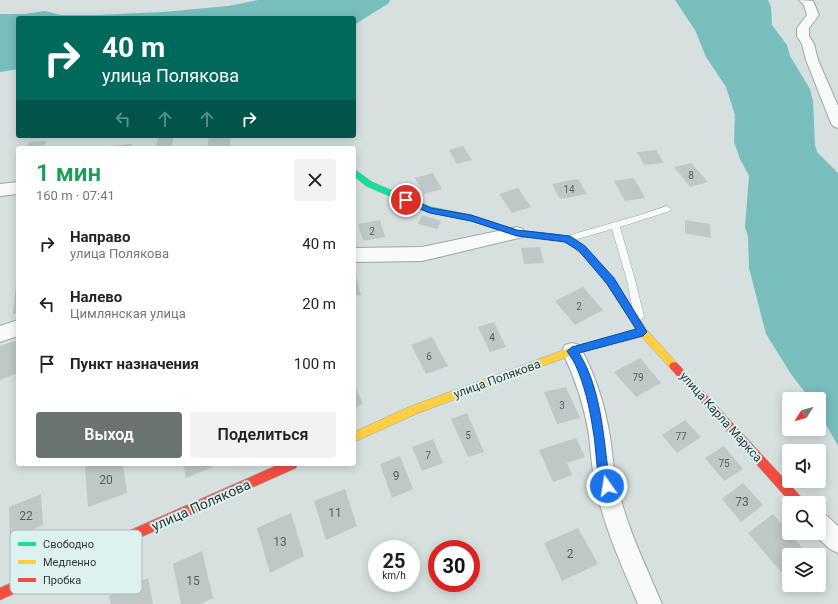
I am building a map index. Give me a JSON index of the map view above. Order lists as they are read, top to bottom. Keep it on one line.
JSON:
{"streets":{"street":["улица Полякова","улица Карла Маркса"]},"crossings":[["улица Полякова","улица Карла Маркса"]],"house_numbers":["8","14","2","2","4","6","79","3","5","77","7","75","9","20","73","11","22","13","2","15"],"legend":["Свободно","Медленно","Пробка"],"north":"bottom left","page":{"turn":["40 m","улица Полякова"],"heading":["1 мин","160 m · 07:41"],"list":[{"name":"Направо","note":"улица Полякова","value":"40 m"},{"name":"Налево","note":"Цимлянская улица","value":"20 m"},{"name":"Пункт назначения","value":"100 m"}],"buttons":["Выход","Поделиться"],"speed":"25 km/h","limit":"30"}}
